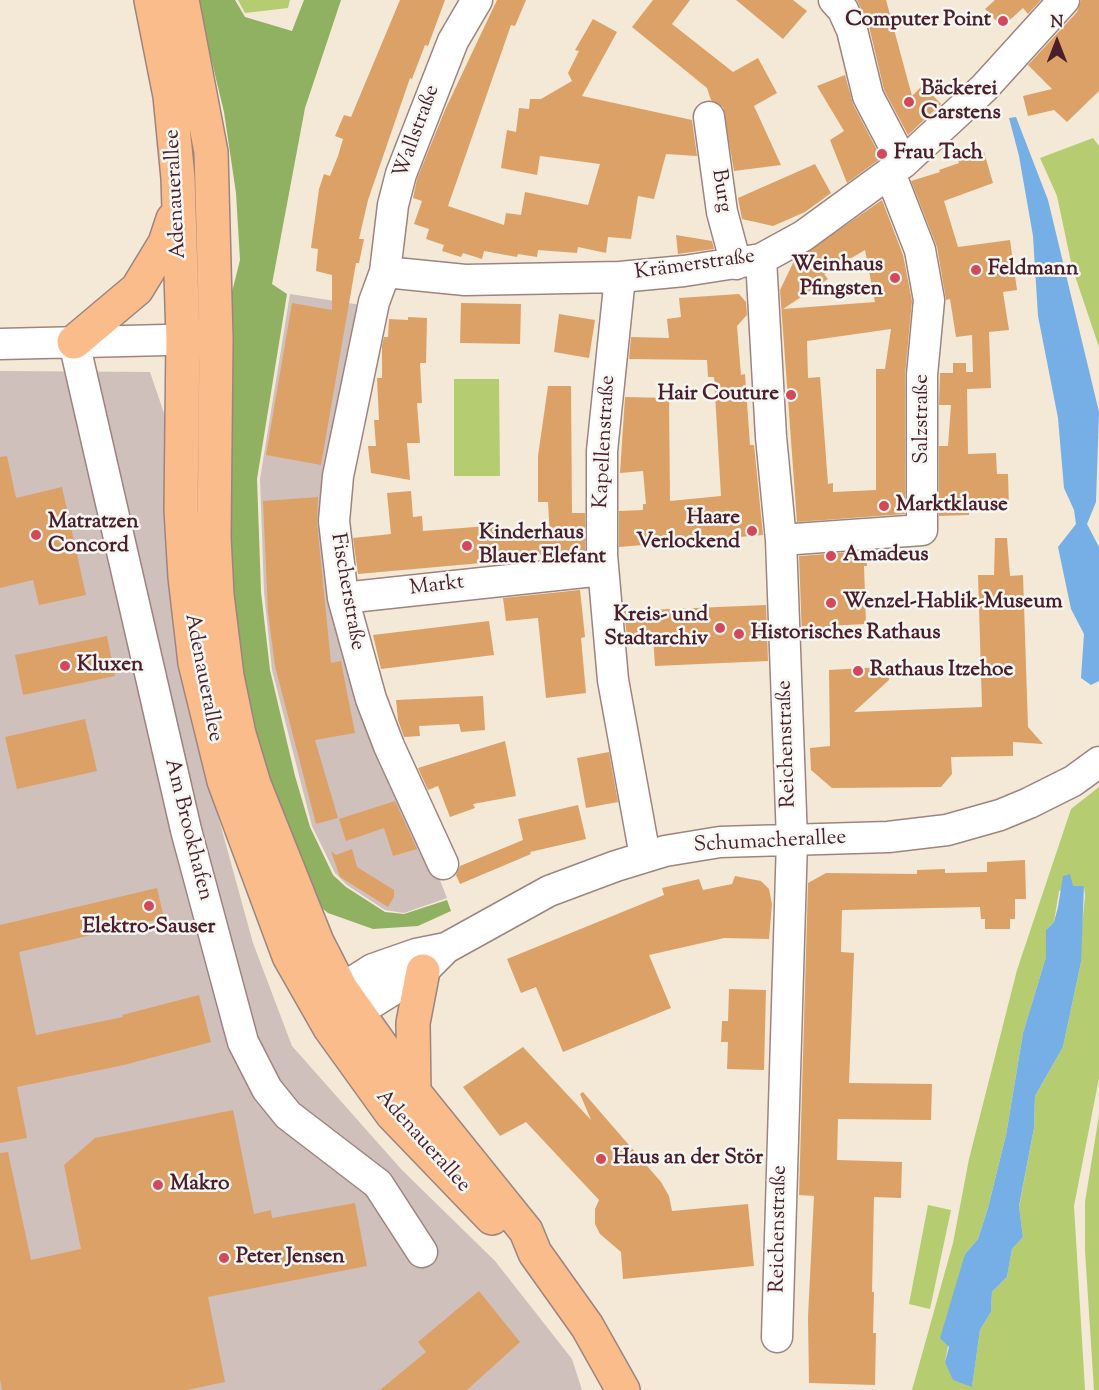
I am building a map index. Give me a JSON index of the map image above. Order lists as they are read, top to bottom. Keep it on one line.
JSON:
{"streets":{"main road":["Adenauerallee"],"street":["Wallstraße","Burg","Krämerstraße","Salzstraße","Kapellenstraße","Markt","Fischerstraße","Reichenstraße","Am Brookhafen","Schumacherallee"]},"crossings":[["Wallstraße","Krämerstraße"],["Wallstraße","Fischerstraße"],["Burg","Krämerstraße"],["Burg","Reichenstraße"],["Adenauerallee","Schumacherallee"],["Krämerstraße","Salzstraße"],["Krämerstraße","Kapellenstraße"],["Krämerstraße","Fischerstraße"],["Krämerstraße","Reichenstraße"],["Salzstraße","Reichenstraße"],["Kapellenstraße","Markt"],["Kapellenstraße","Schumacherallee"],["Markt","Fischerstraße"],["Reichenstraße","Schumacherallee"]],"places":["Computer Point","Bäckerei Carstens","Frau Tach","Feldmann","Weinhaus Pfingsten","Hair Couture","Marktklause","Haare Verlockend","Matratzen Concord","Kinderhaus Blauer Elefant","Amadeus","Wenzel-Hablik-Museum","Kreis- und Stadtarchiv","Historisches Rathaus","Kluxen","Rathaus Itzehoe","Elektro-Sauser","Haus an der Stör","Makro","Peter Jensen"],"north":"top"}
